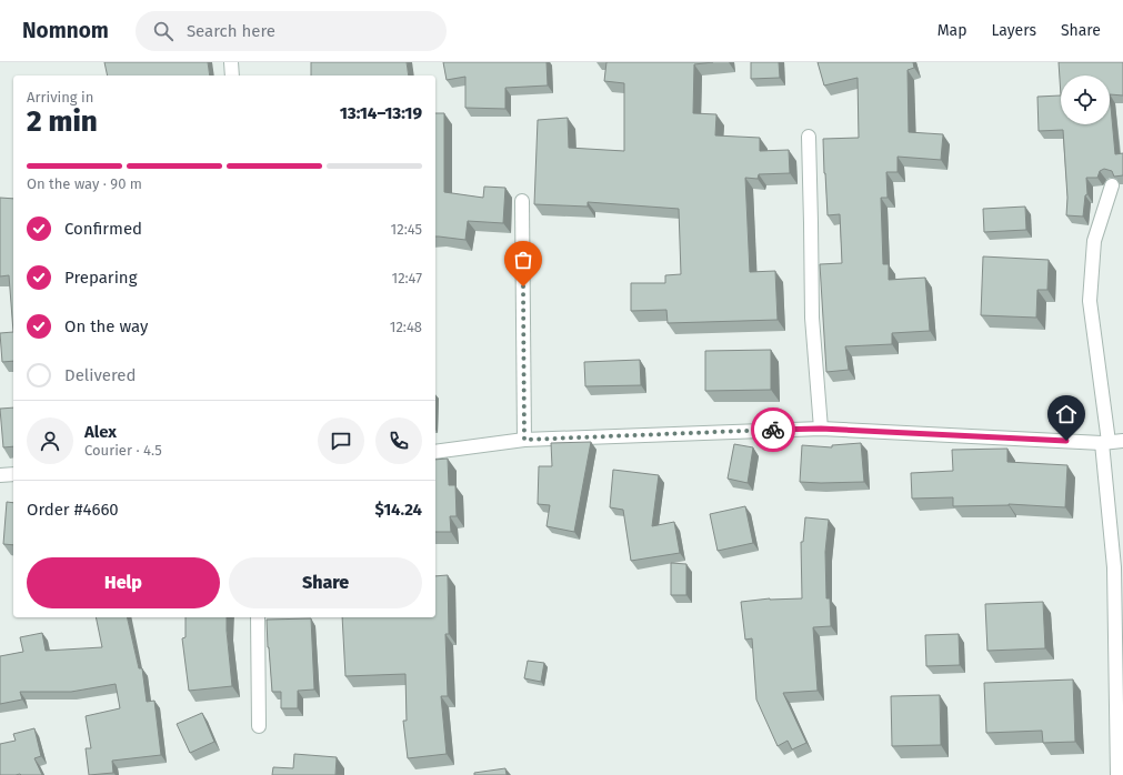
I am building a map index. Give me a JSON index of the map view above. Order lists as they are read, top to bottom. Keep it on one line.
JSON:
{"page":{"header":"Nomnom","search":"Search here","nav":["Map","Layers","Share"],"heading":["2 min","Arriving in","13:14–13:19"],"panel":["Alex","Courier · 4.5","Order #4660","$14.24"],"bar":"On the way · 90 m","list":[["Confirmed","12:45"],["Preparing","12:47"],["On the way","12:48"],"Delivered"],"buttons":["Help","Share"]}}
